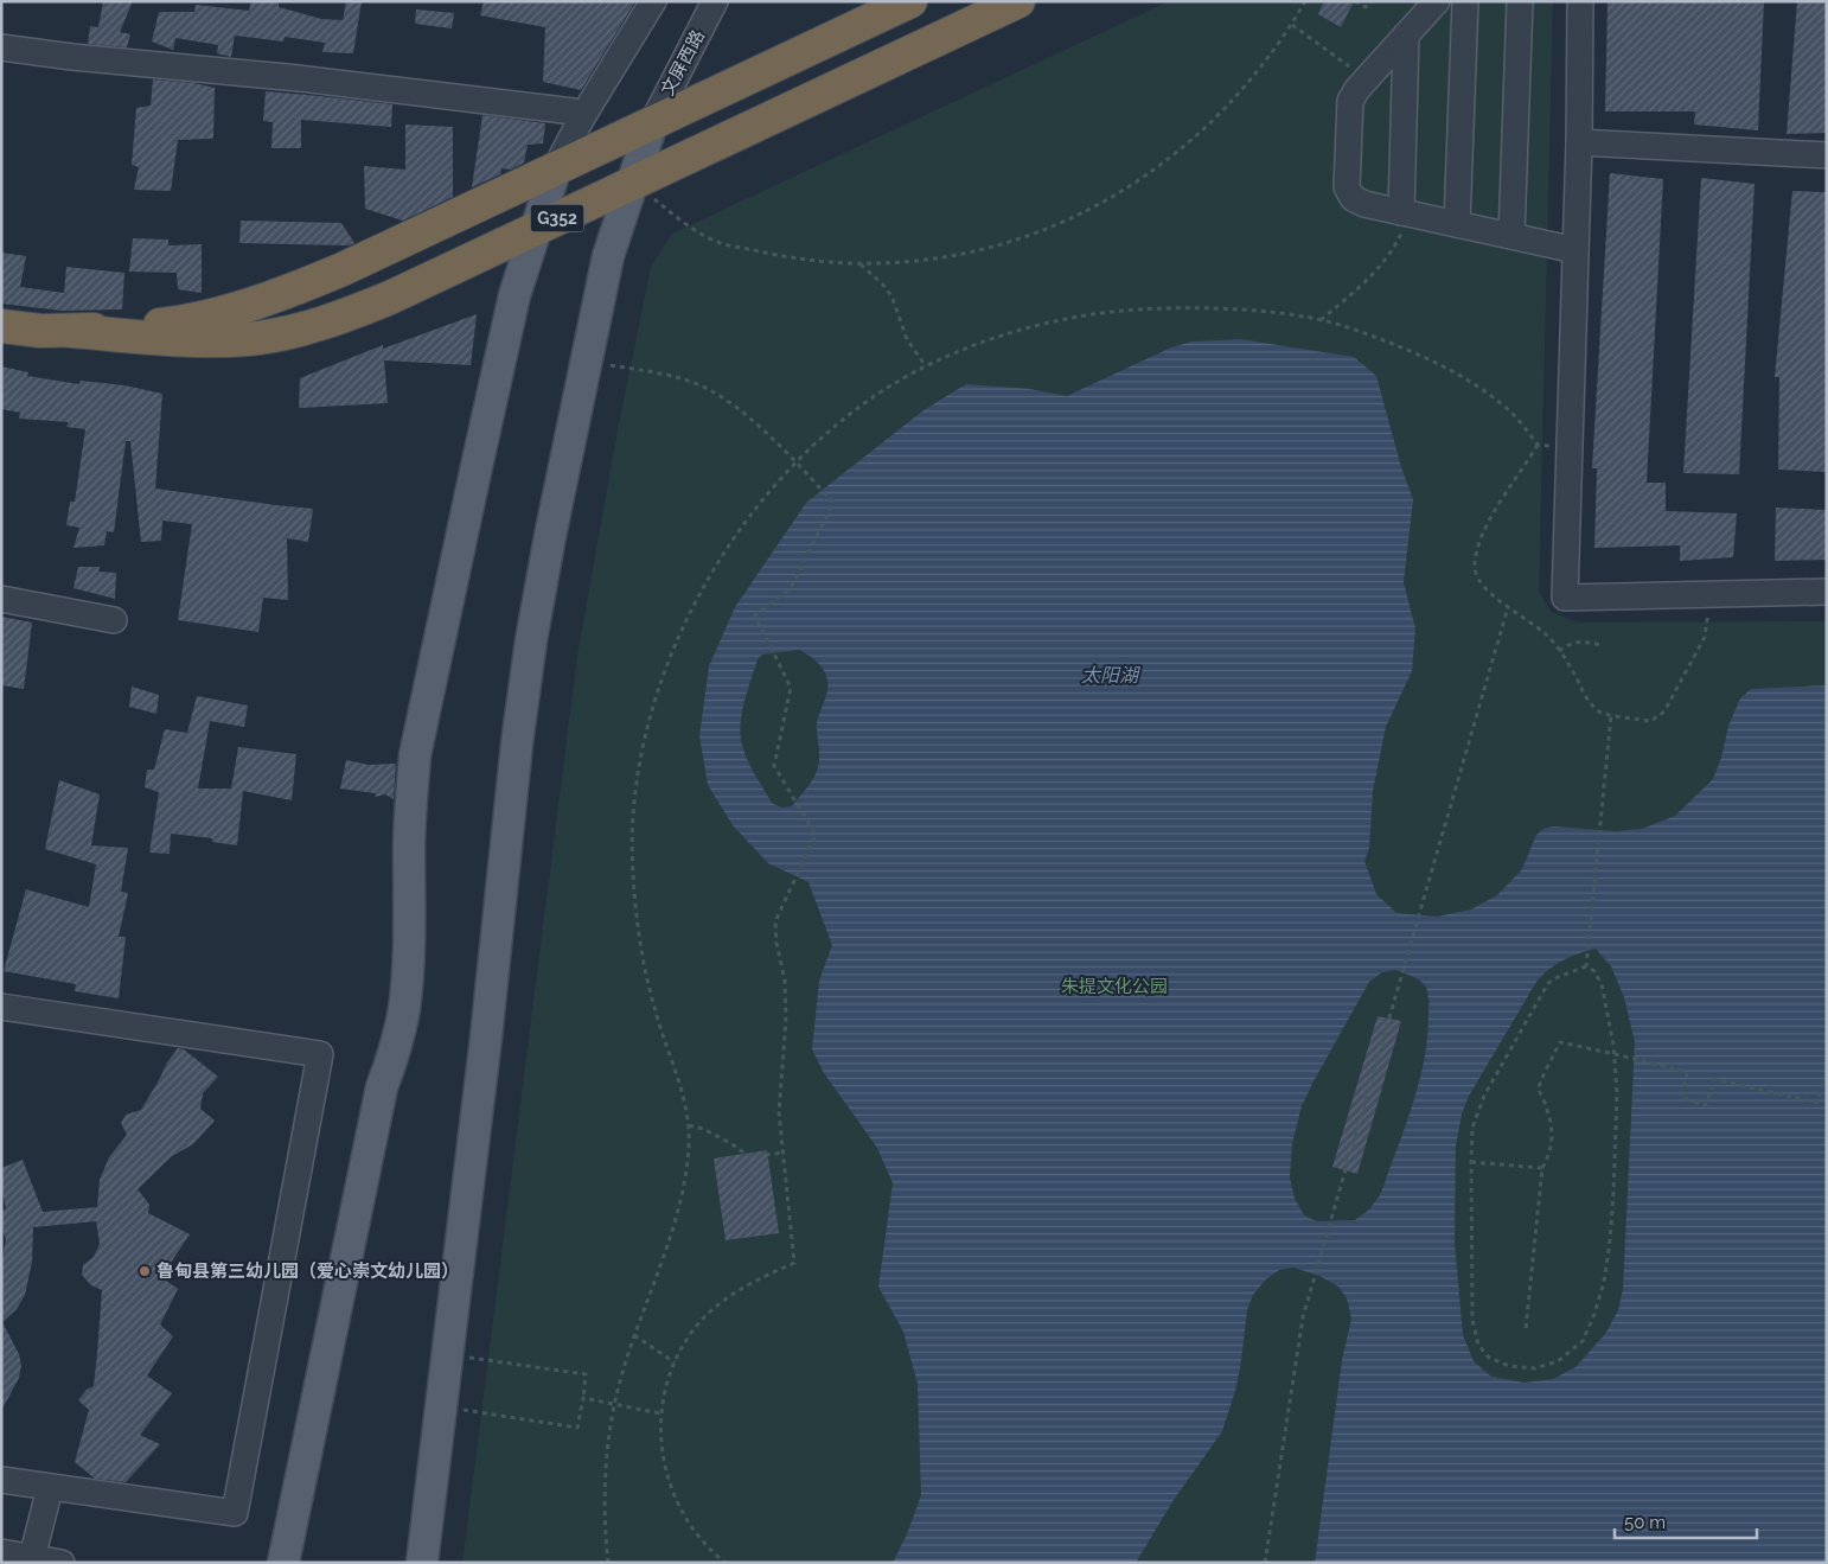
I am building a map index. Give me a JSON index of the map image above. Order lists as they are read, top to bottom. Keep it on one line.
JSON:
{"streets":{"highway":["G352"],"street":["文屏西路"]},"crossings":[["文屏西路","G352"]],"water":["太阳湖"],"parks":["朱提文化公园"],"places":["鲁甸县第三幼儿园（爱心崇文幼儿园）"],"scale_bar":"50 m"}
